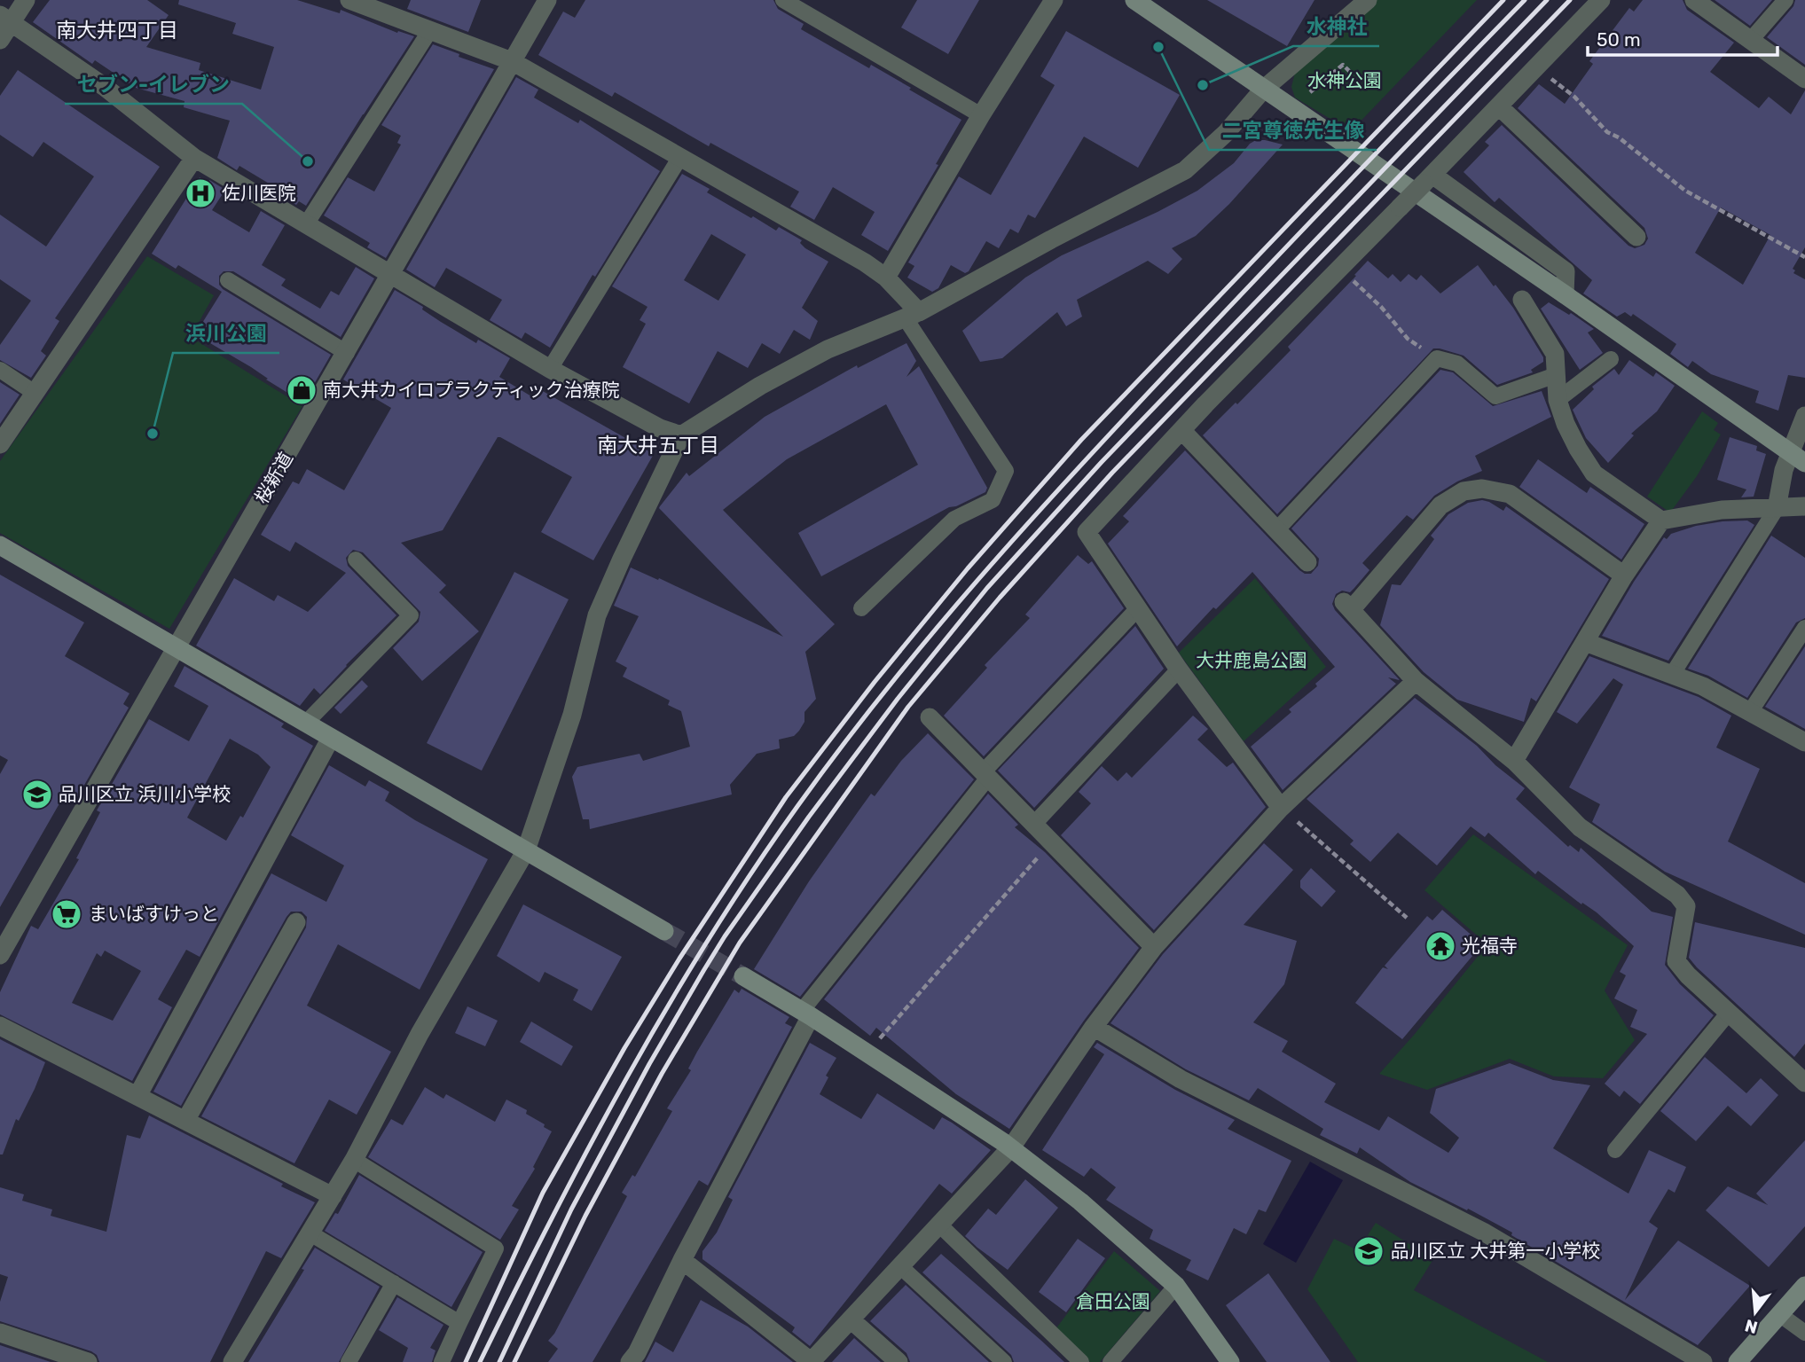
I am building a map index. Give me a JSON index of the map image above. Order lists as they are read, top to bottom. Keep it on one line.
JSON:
{"streets":{"street":["桜新道"]},"districts":["南大井四丁目","南大井五丁目"],"parks":["水神公園","大井鹿島公園","倉田公園"],"places":{"other":["二宮尊徳先生像","水神社","セブン-イレブン","浜川公園"],"hospital":["佐川医院"],"shop":["南大井カイロプラクティック治療院"],"school or university":["品川区立 浜川小学校","品川区立 大井第一小学校"],"supermarket":["まいばすけっと"],"temple":["光福寺"]},"scale_bar":"50 m","north":"bottom"}
